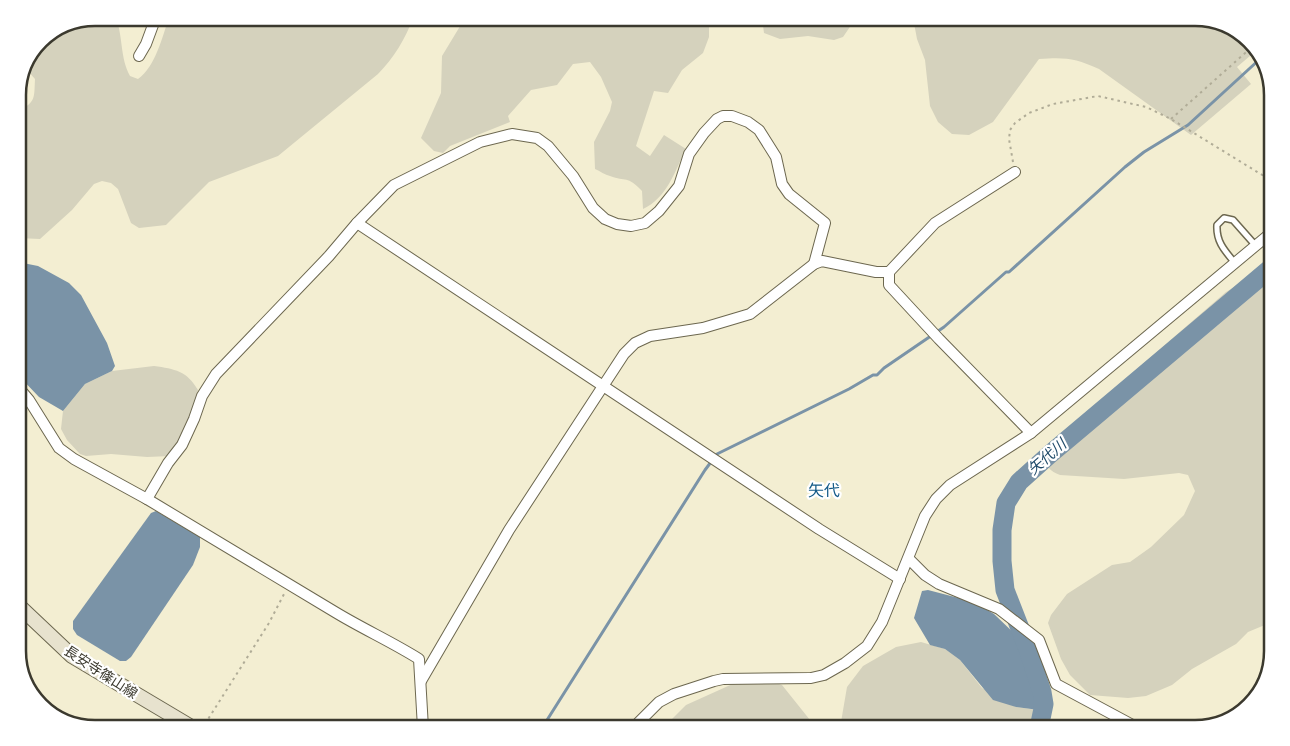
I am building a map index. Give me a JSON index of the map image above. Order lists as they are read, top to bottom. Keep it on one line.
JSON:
{"streets":{"main road":["長安寺篠山線"]},"districts":["矢代"],"water":["矢代川"]}
